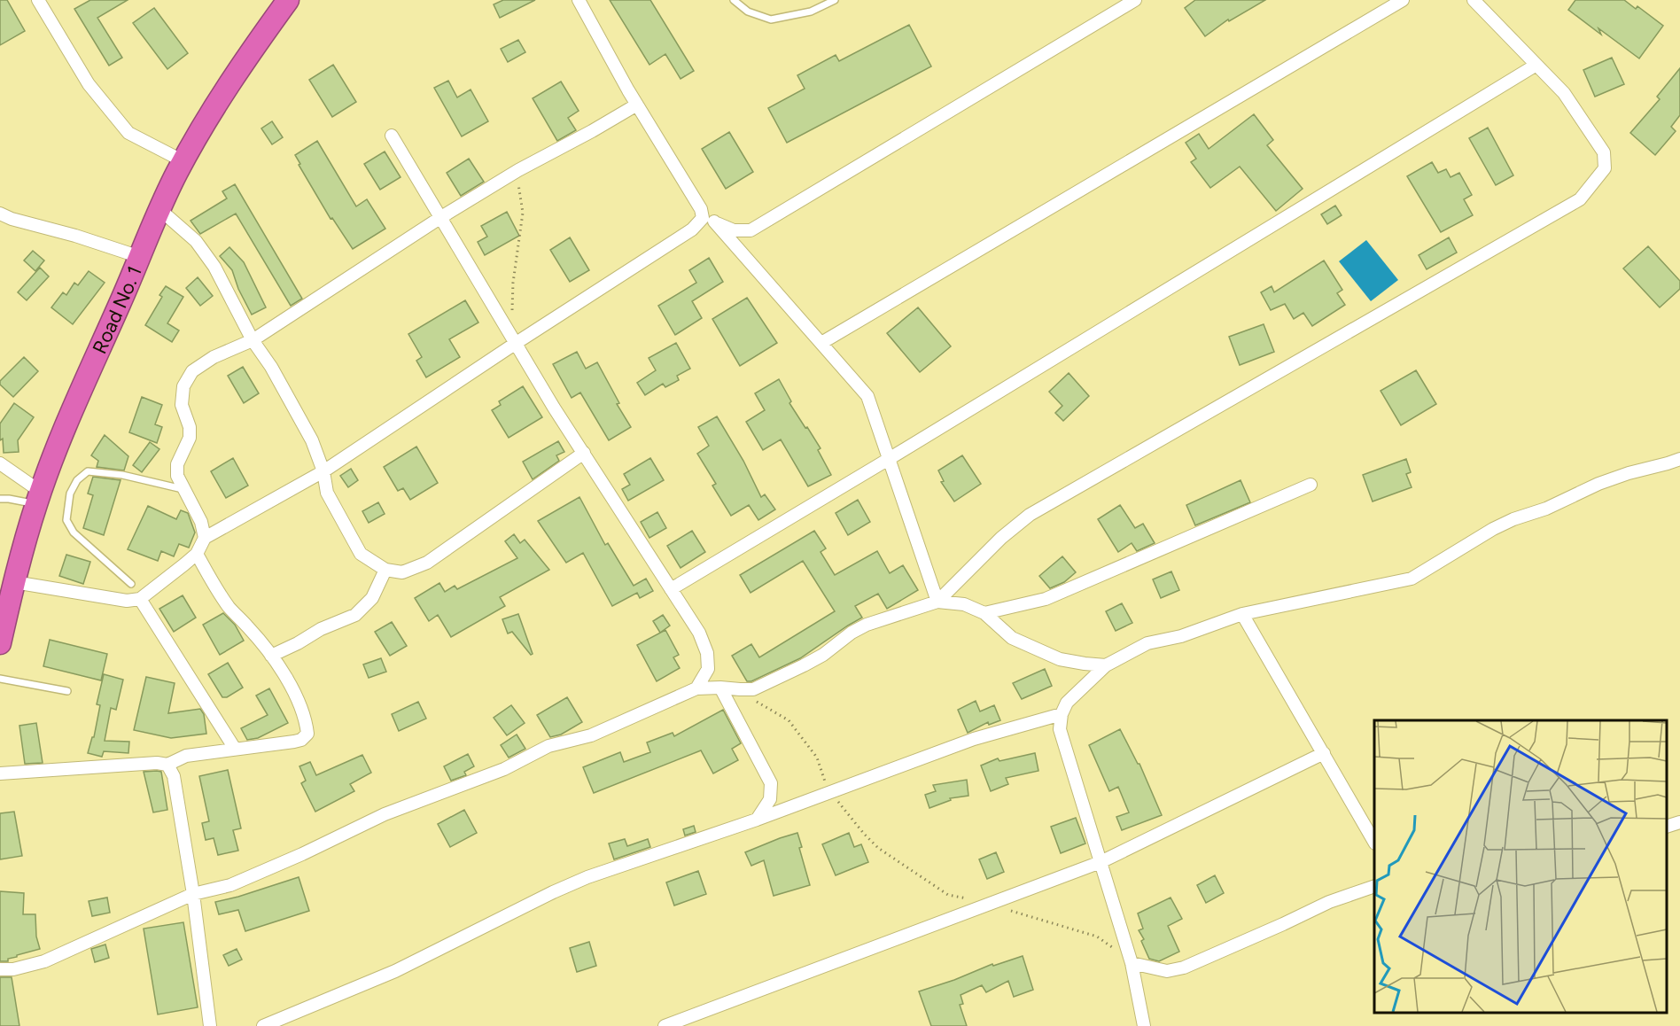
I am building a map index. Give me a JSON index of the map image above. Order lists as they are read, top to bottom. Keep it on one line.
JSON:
{"streets":{"highway":["Road No. 1"]}}
